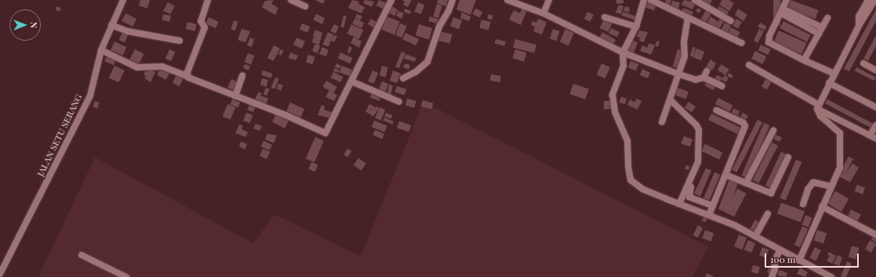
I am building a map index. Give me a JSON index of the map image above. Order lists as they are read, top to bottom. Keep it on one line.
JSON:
{"streets":{"street":["JALAN SETU SERANG"]},"scale_bar":"100 m","north":"right"}
